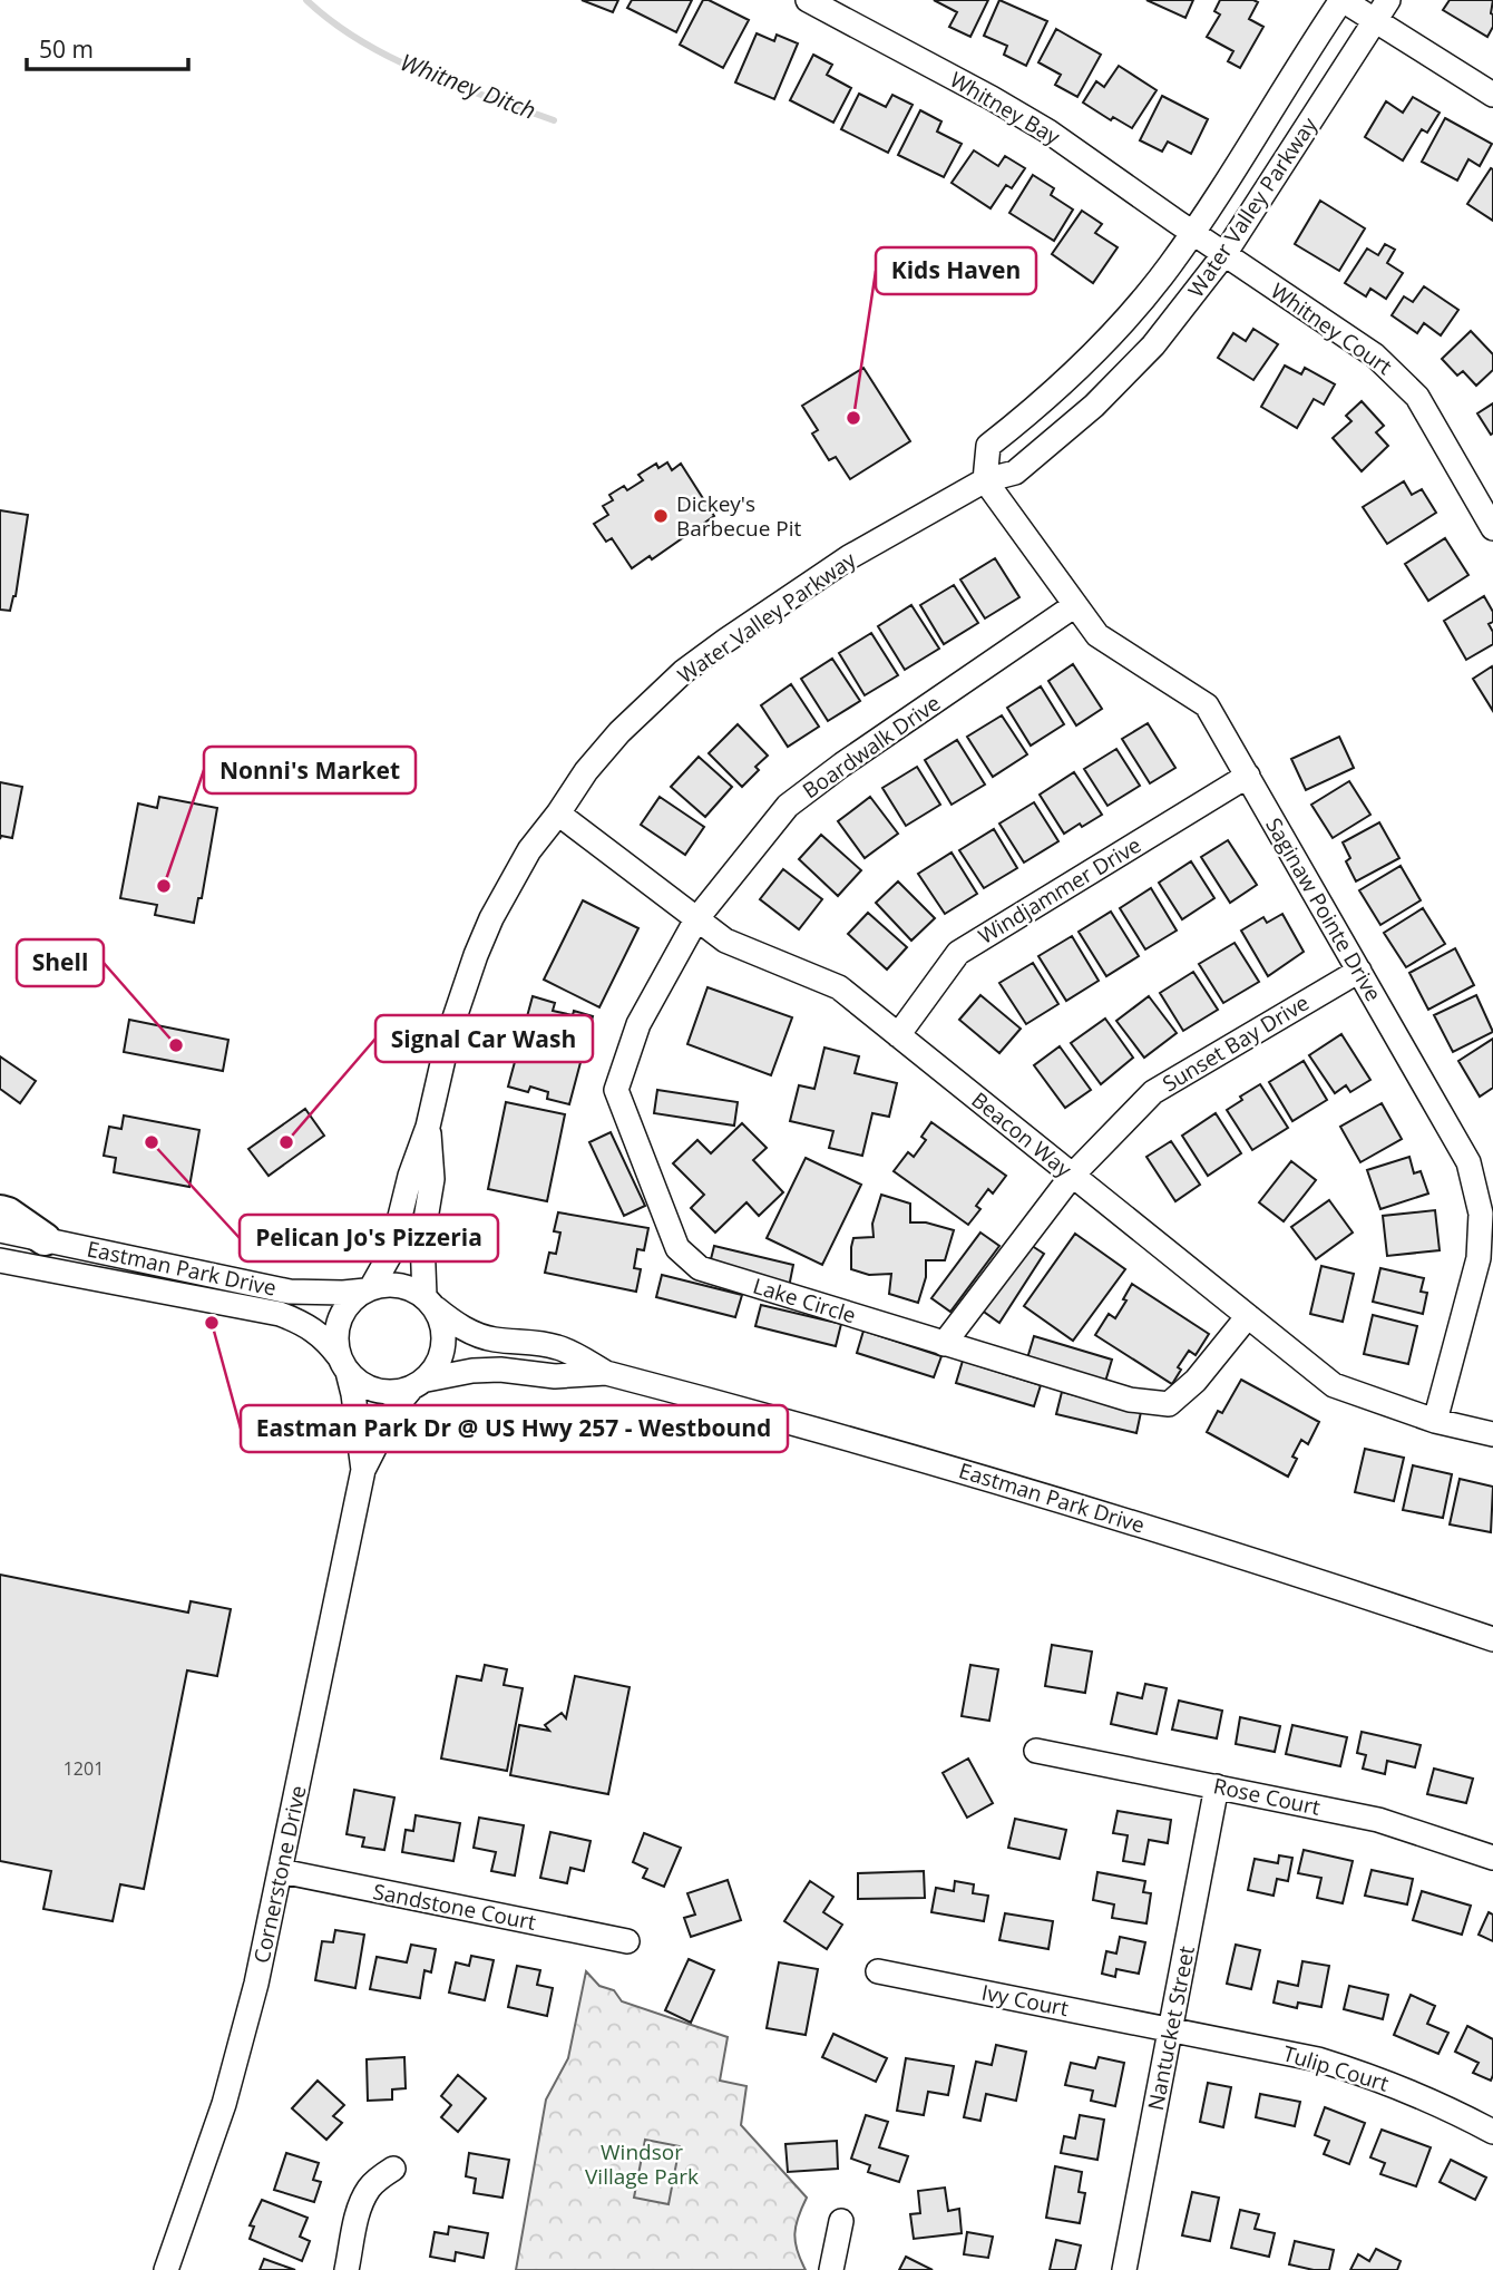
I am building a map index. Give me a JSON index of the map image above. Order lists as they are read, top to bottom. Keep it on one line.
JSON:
{"streets":{"street":["Whitney Bay","Water Valley Parkway","Whitney Court","Boardwalk Drive","Windjammer Drive","Saginaw Pointe Drive","Sunset Bay Drive","Beacon Way","Eastman Park Drive","Lake Circle","Rose Court","Cornerstone Drive","Sandstone Court","Ivy Court","Nantucket Street","Tulip Court"]},"crossings":[["Whitney Bay","Water Valley Parkway"],["Whitney Bay","Whitney Court"],["Water Valley Parkway","Whitney Court"],["Water Valley Parkway","Saginaw Pointe Drive"],["Water Valley Parkway","Beacon Way"],["Water Valley Parkway","Eastman Park Drive"],["Water Valley Parkway","Cornerstone Drive"],["Boardwalk Drive","Saginaw Pointe Drive"],["Boardwalk Drive","Beacon Way"],["Boardwalk Drive","Lake Circle"],["Windjammer Drive","Saginaw Pointe Drive"],["Windjammer Drive","Beacon Way"],["Saginaw Pointe Drive","Sunset Bay Drive"],["Saginaw Pointe Drive","Beacon Way"],["Sunset Bay Drive","Beacon Way"],["Sunset Bay Drive","Lake Circle"],["Beacon Way","Lake Circle"],["Eastman Park Drive","Cornerstone Drive"],["Rose Court","Nantucket Street"],["Cornerstone Drive","Sandstone Court"],["Ivy Court","Nantucket Street"],["Ivy Court","Tulip Court"],["Nantucket Street","Tulip Court"]],"water":["Whitney Ditch"],"parks":["Windsor Village Park"],"places":["Kids Haven","Dickey's Barbecue Pit","Nonni's Market","Shell","Pelican Jo's Pizzeria","Signal Car Wash","Eastman Park Dr @ US Hwy 257 - Westbound"],"house_numbers":["1201"],"scale_bar":"50 m"}
